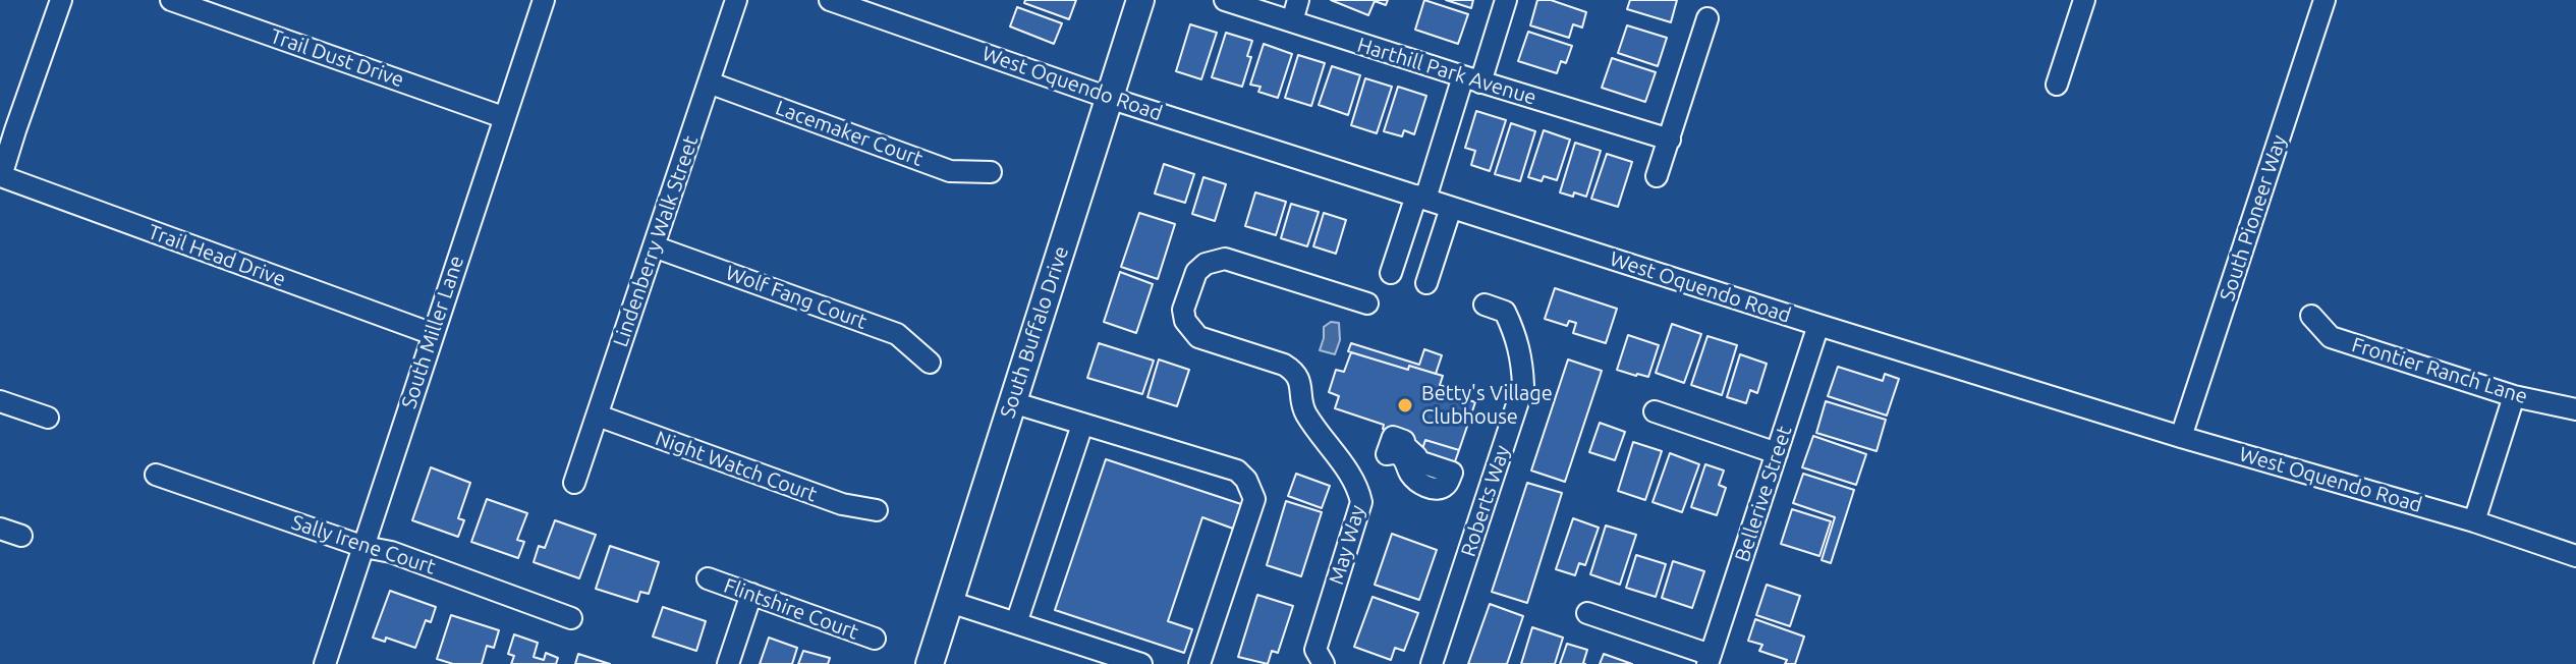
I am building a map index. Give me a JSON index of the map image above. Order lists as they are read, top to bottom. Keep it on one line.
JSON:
{"streets":{"main road":["South Buffalo Drive"],"street":["Trail Dust Drive","Harthill Park Avenue","West Oquendo Road","Lacemaker Court","South Pioneer Way","Lindenberry Walk Street","Trail Head Drive","Wolf Fang Court","South Miller Lane","Frontier Ranch Lane","Night Watch Court","Bellerive Street","Roberts Way","Sally Irene Court","May Way","Flintshire Court"]},"crossings":[["Trail Dust Drive","South Miller Lane"],["West Oquendo Road","South Pioneer Way"],["West Oquendo Road","South Buffalo Drive"],["West Oquendo Road","Bellerive Street"],["Lacemaker Court","Lindenberry Walk Street"],["Lindenberry Walk Street","Wolf Fang Court"],["Lindenberry Walk Street","Night Watch Court"],["Trail Head Drive","South Miller Lane"],["South Miller Lane","Sally Irene Court"]],"places":["Betty's Village Clubhouse"]}
